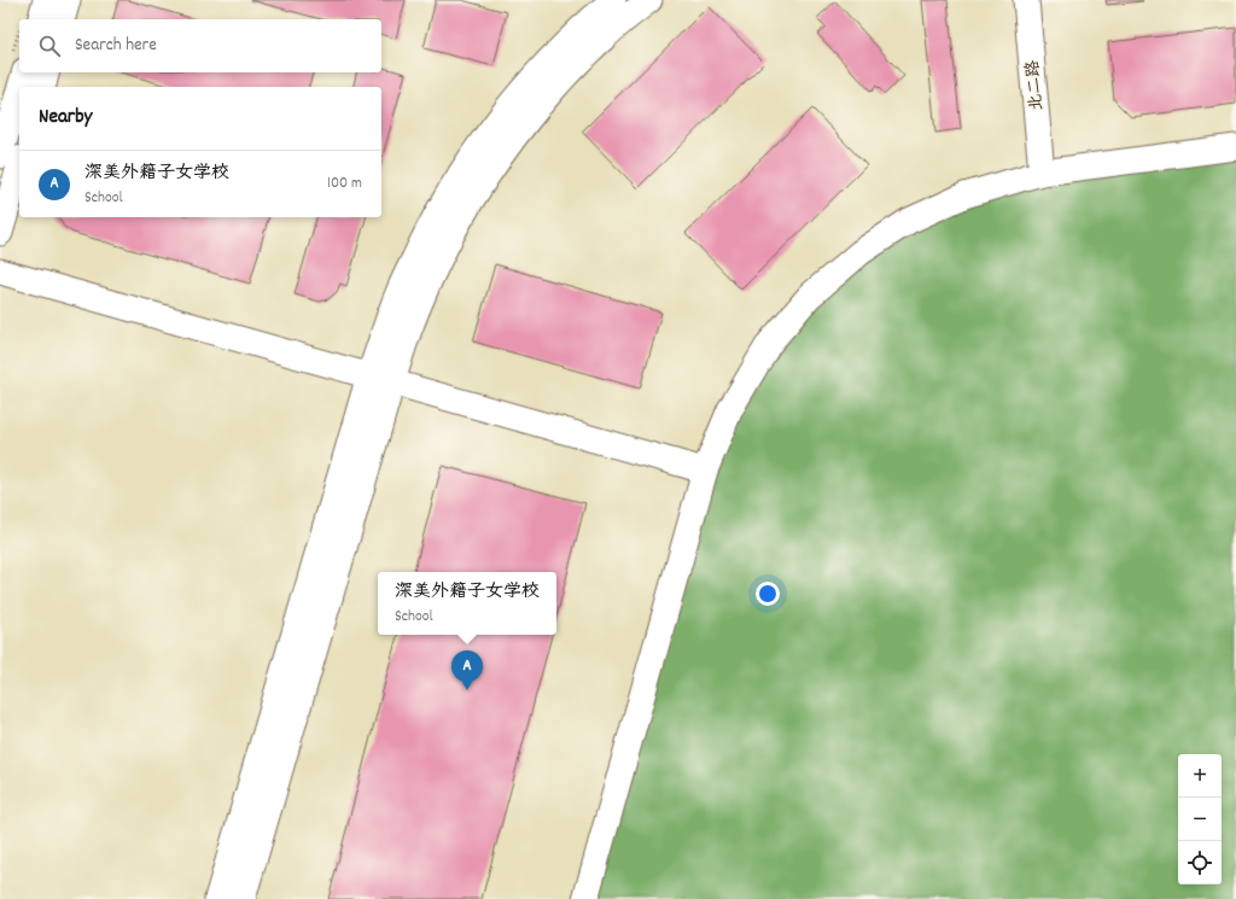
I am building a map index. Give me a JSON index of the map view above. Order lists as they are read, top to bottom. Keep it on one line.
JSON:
{"streets":{"street":["北二路"]},"page":{"search":"Search here","heading":"Nearby","list":[{"mark":"A","name":"深美外籍子女学校","note":"School","value":"100 m"}],"popup":["深美外籍子女学校","School"],"pins":"A","map_buttons":["+","−"]}}
